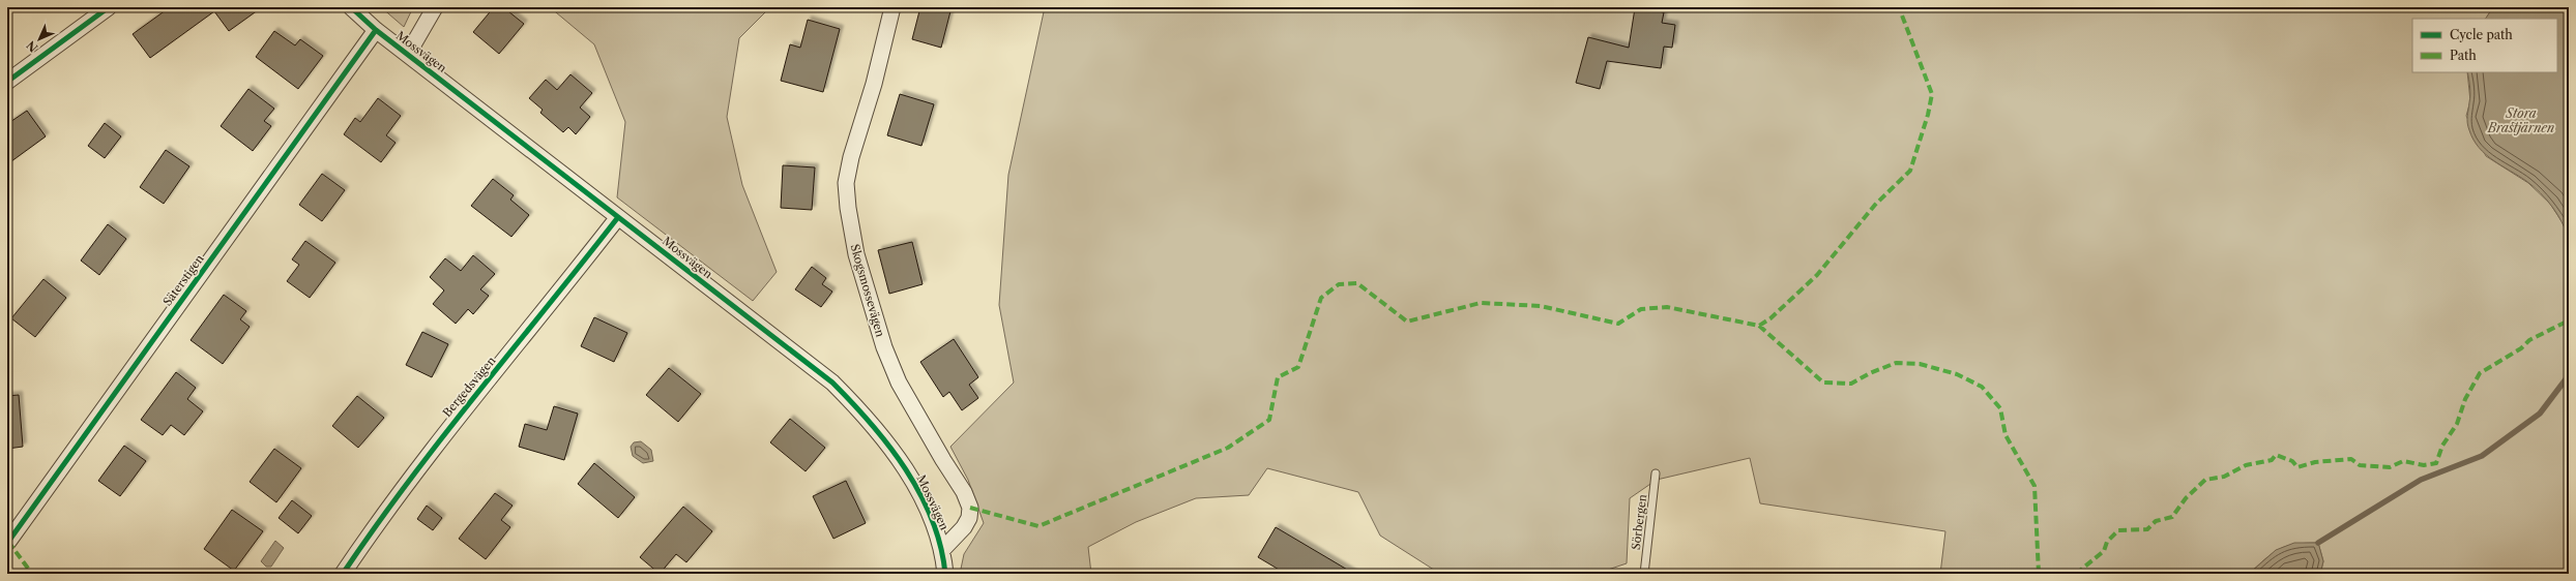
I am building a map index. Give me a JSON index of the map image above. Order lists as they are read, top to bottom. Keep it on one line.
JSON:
{"streets":{"street":["Mossvägen","Säterstigen","Skogsmossevägen","Bergedsvägen"],"lane":["Sörbergen"]},"crossings":[["Mossvägen","Säterstigen"],["Mossvägen","Skogsmossevägen"],["Mossvägen","Bergedsvägen"]],"water":["Stora Brastjärnen"],"legend":["Cycle path","Path"],"north":"bottom left"}
